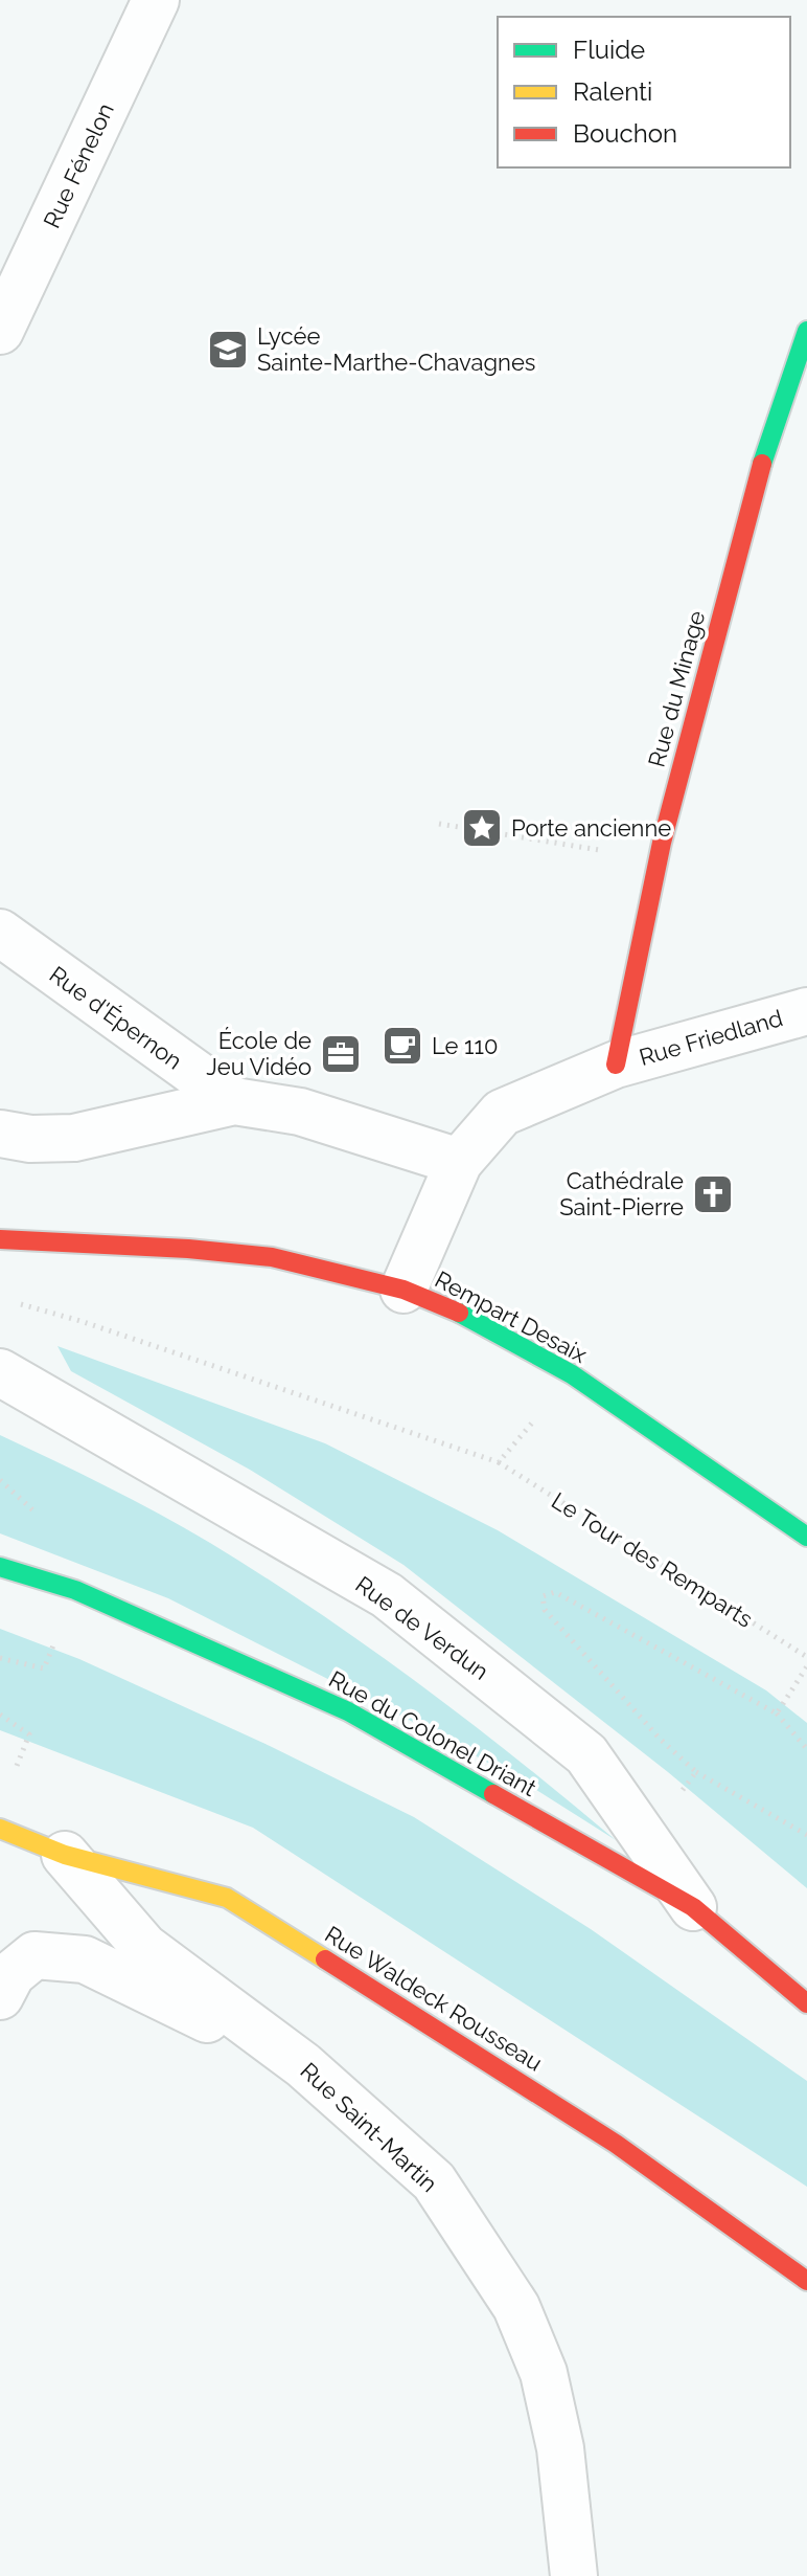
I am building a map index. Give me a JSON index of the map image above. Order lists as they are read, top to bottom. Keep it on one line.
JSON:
{"streets":{"street":["Rue Fénelon","Rue du Minage","Rue d'Épernon","Rue Friedland","Rempart Desaix","Rue de Verdun","Rue du Colonel Driant","Rue Waldeck Rousseau","Rue Saint-Martin"],"path":["Le Tour des Remparts"]},"crossings":[["Rue du Minage","Rue Friedland"],["Rue Friedland","Rempart Desaix"],["Rue de Verdun","Rue du Colonel Driant"],["Rue Waldeck Rousseau","Rue Saint-Martin"]],"places":{"school or university":["Lycée Sainte-Marthe-Chavagnes"],"place":["Porte ancienne"],"cafe":["Le 110"],"office":["École de Jeu Vidéo"],"church":["Cathédrale Saint-Pierre"]},"legend":["Fluide","Ralenti","Bouchon"]}
